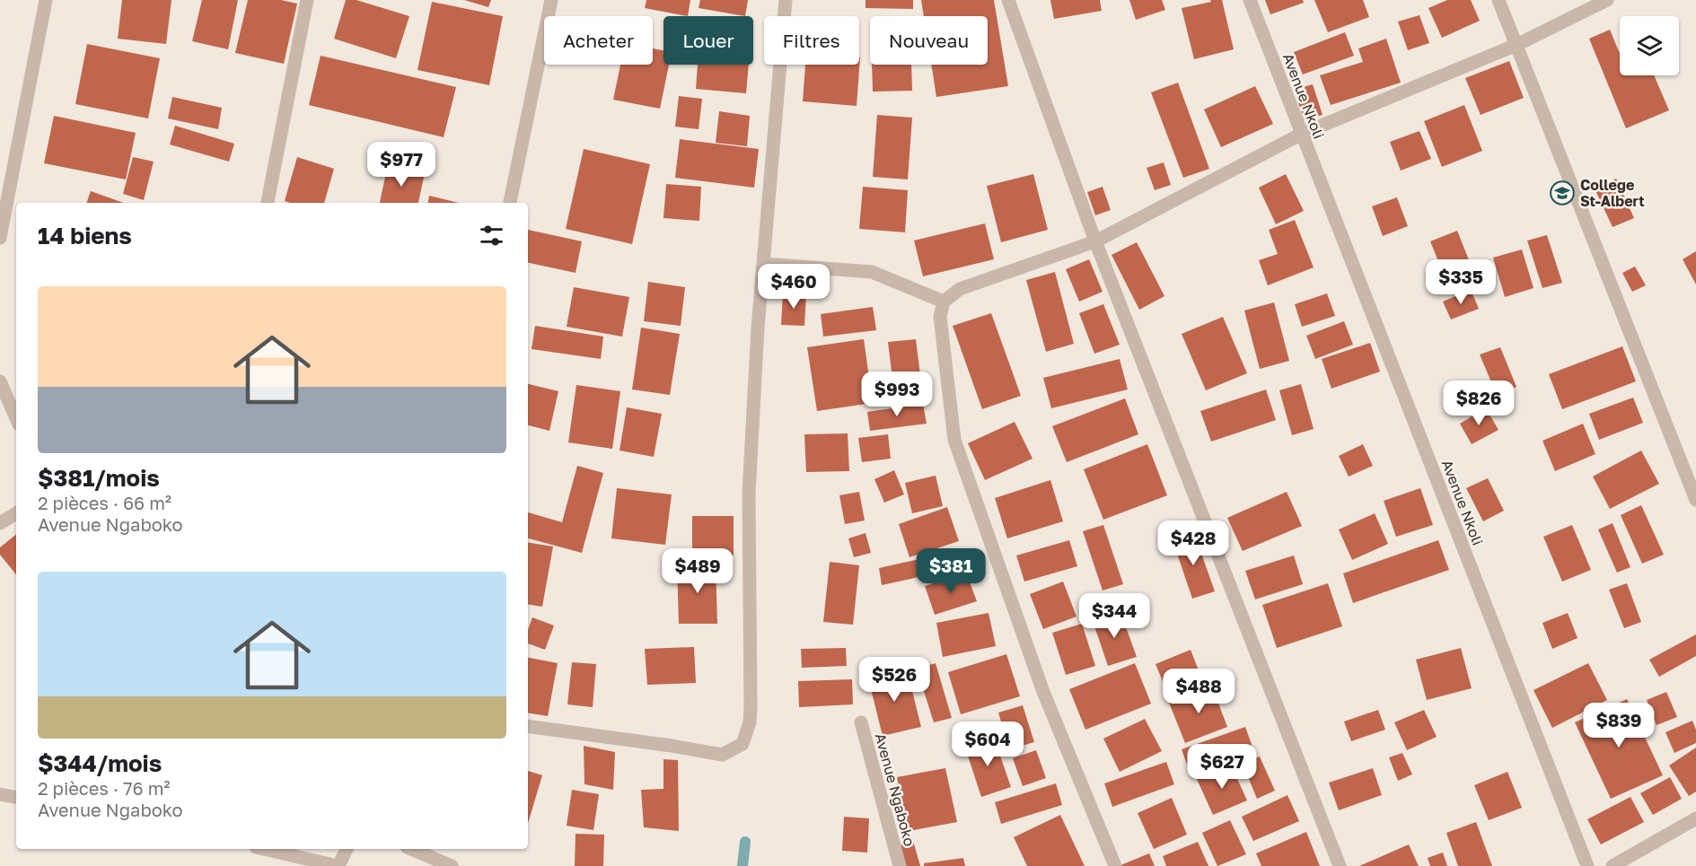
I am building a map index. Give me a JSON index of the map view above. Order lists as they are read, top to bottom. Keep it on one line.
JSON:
{"streets":{"street":["Avenue Nkoli","Avenue Ngaboko"]},"places":{"school or university":["College St-Albert"]},"page":{"chip":["Acheter","Louer","Filtres","Nouveau"],"price":["$977","$335","$460","$993","$826","$428","$489","$381","$344","$526","$488","$839","$604","$627"],"heading":"14 biens","list":[{"name":"$381/mois","note":"2 pièces · 66 m² · Avenue Ngaboko"},{"name":"$344/mois","note":"2 pièces · 76 m² · Avenue Ngaboko"}]}}
